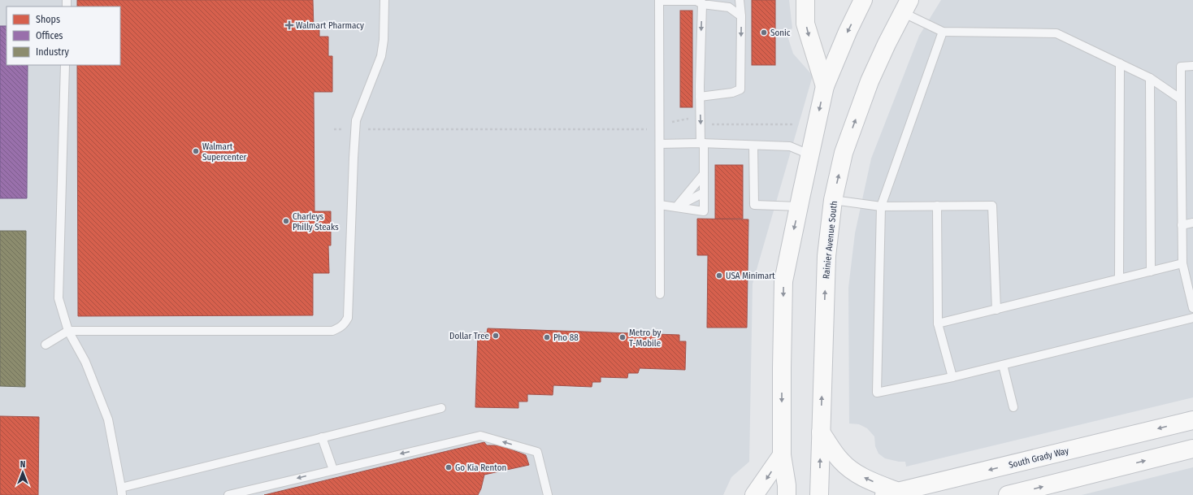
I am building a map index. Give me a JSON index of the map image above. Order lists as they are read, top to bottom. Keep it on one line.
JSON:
{"streets":{"main road":["Rainier Avenue South","South Grady Way"]},"places":{"health":["Walmart Pharmacy"],"other":["Sonic","Walmart Supercenter","Charleys Philly Steaks","USA Minimart","Dollar Tree","Pho 88","Metro by T-Mobile","Go Kia Renton"]},"legend":["Shops","Offices","Industry"],"north":"top"}
